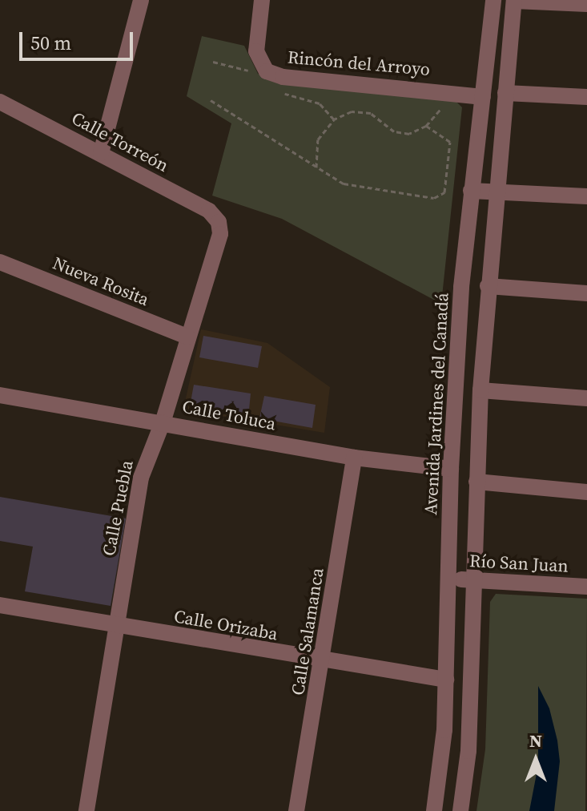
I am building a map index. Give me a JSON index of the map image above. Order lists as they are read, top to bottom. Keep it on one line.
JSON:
{"streets":{"street":["Rincón del Arroyo","Calle Torreón","Nueva Rosita","Avenida Jardines del Canadá","Calle Toluca","Calle Puebla","Río San Juan","Calle Orizaba","Calle Salamanca"]},"crossings":[["Rincón del Arroyo","Avenida Jardines del Canadá"],["Calle Torreón","Calle Puebla"],["Nueva Rosita","Calle Puebla"],["Avenida Jardines del Canadá","Calle Toluca"],["Avenida Jardines del Canadá","Río San Juan"],["Avenida Jardines del Canadá","Calle Orizaba"],["Calle Toluca","Calle Puebla"],["Calle Toluca","Calle Salamanca"],["Calle Puebla","Calle Orizaba"],["Calle Orizaba","Calle Salamanca"]],"scale_bar":"50 m","north":"top"}
